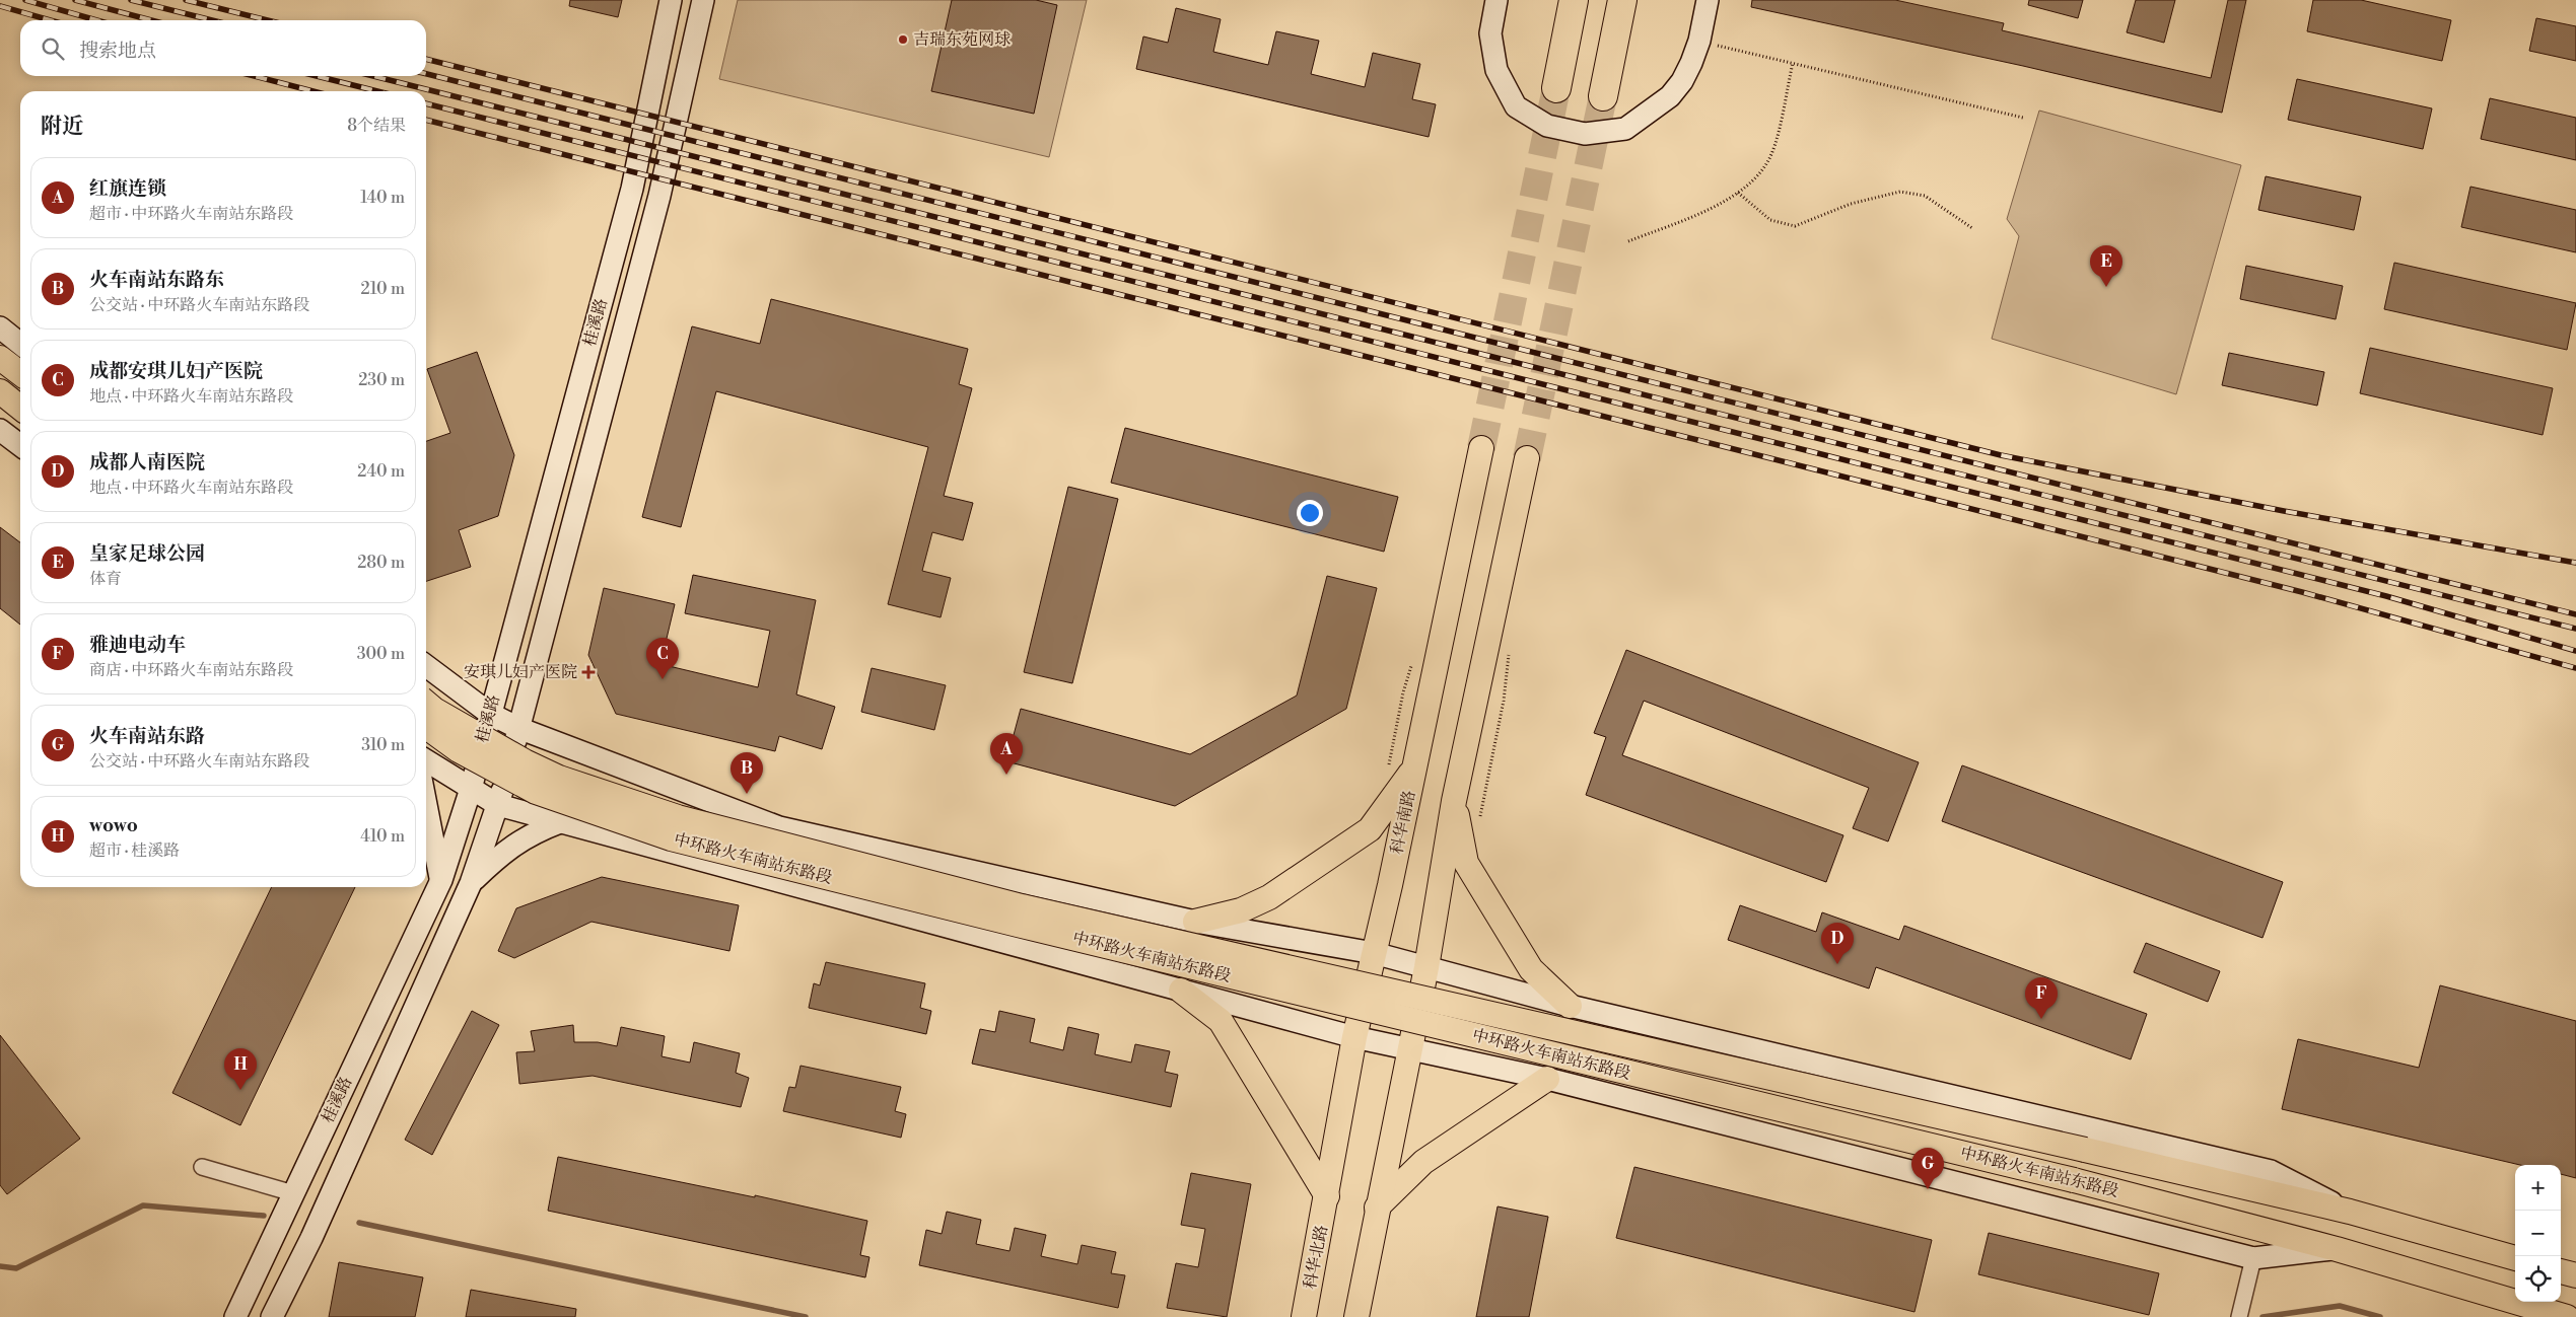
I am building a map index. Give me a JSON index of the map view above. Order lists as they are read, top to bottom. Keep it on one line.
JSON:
{"streets":{"main road":["桂溪路","科华南路","中环路火车南站东路段","科华北路"]},"crossings":[["科华南路","科华北路"]],"places":{"other":["吉瑞东苑网球"],"health":["安琪儿妇产医院"]},"page":{"search":"搜索地点","heading":["附近","8个结果"],"list":[{"mark":"A","name":"红旗连锁","note":"超市 · 中环路火车南站东路段","value":"140 m"},{"mark":"B","name":"火车南站东路东","note":"公交站 · 中环路火车南站东路段","value":"210 m"},{"mark":"C","name":"成都安琪儿妇产医院","note":"地点 · 中环路火车南站东路段","value":"230 m"},{"mark":"D","name":"成都人南医院","note":"地点 · 中环路火车南站东路段","value":"240 m"},{"mark":"E","name":"皇家足球公园","note":"体育","value":"280 m"},{"mark":"F","name":"雅迪电动车","note":"商店 · 中环路火车南站东路段","value":"300 m"},{"mark":"G","name":"火车南站东路","note":"公交站 · 中环路火车南站东路段","value":"310 m"},{"mark":"H","name":"wowo","note":"超市 · 桂溪路","value":"410 m"}],"pins":["E","C","A","B","D","F","H","G"],"map_buttons":["+","−"]}}
